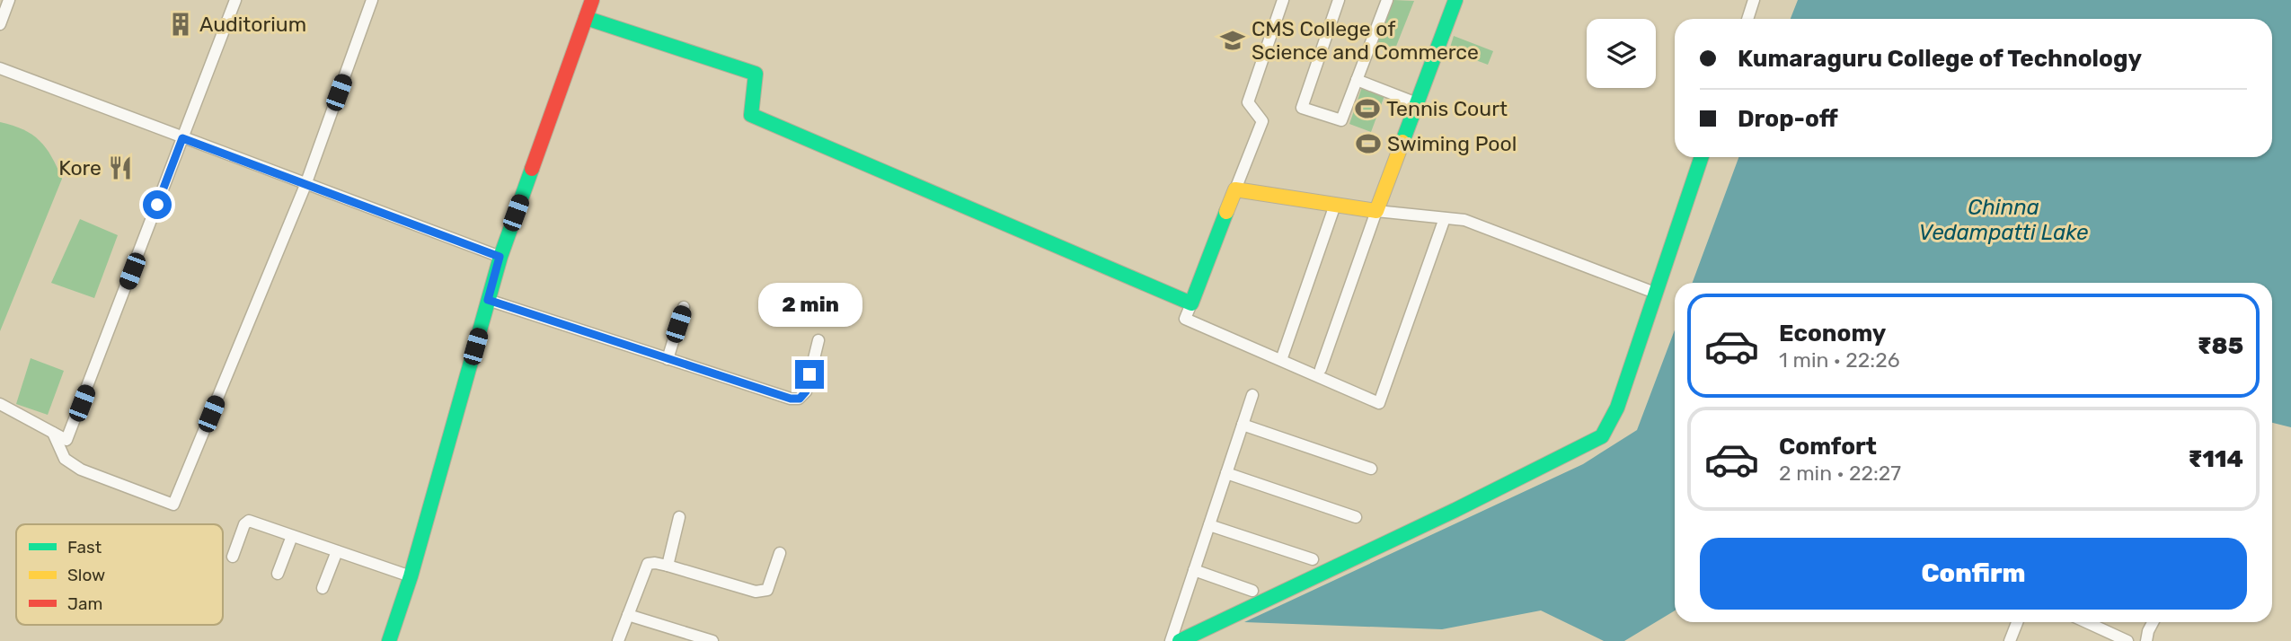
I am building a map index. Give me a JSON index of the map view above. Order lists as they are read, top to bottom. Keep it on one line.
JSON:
{"water":["Chinna Vedampatti Lake"],"places":{"building":["Auditorium"],"school or university":["CMS College of Science and Commerce"],"sports":["Tennis Court","Swiming Pool"],"restaurant":["Kore"]},"legend":["Fast","Slow","Jam"],"page":{"banner":["Kumaraguru College of Technology","Drop-off"],"bubble":"2 min","list":[{"name":"Economy","note":"1 min · 22:26","value":"₹85"},{"name":"Comfort","note":"2 min · 22:27","value":"₹114"}],"buttons":"Confirm"}}
